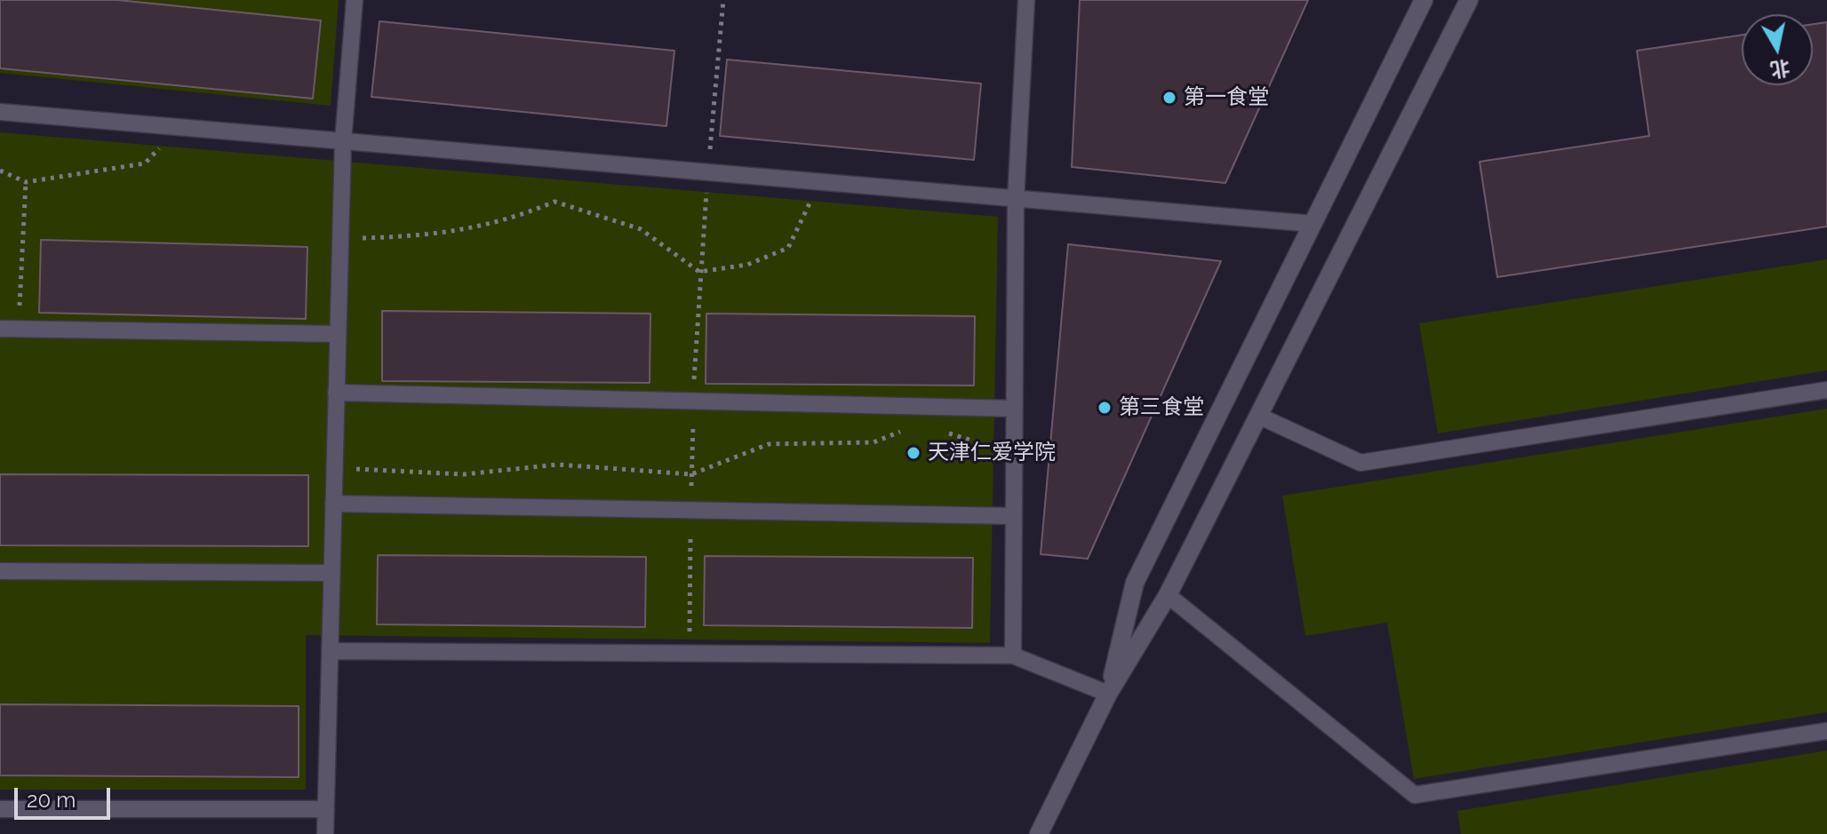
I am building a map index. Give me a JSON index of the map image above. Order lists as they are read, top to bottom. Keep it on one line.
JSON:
{"places":["第一食堂","第三食堂","天津仁爱学院"],"scale_bar":"20 m","north":"bottom"}
